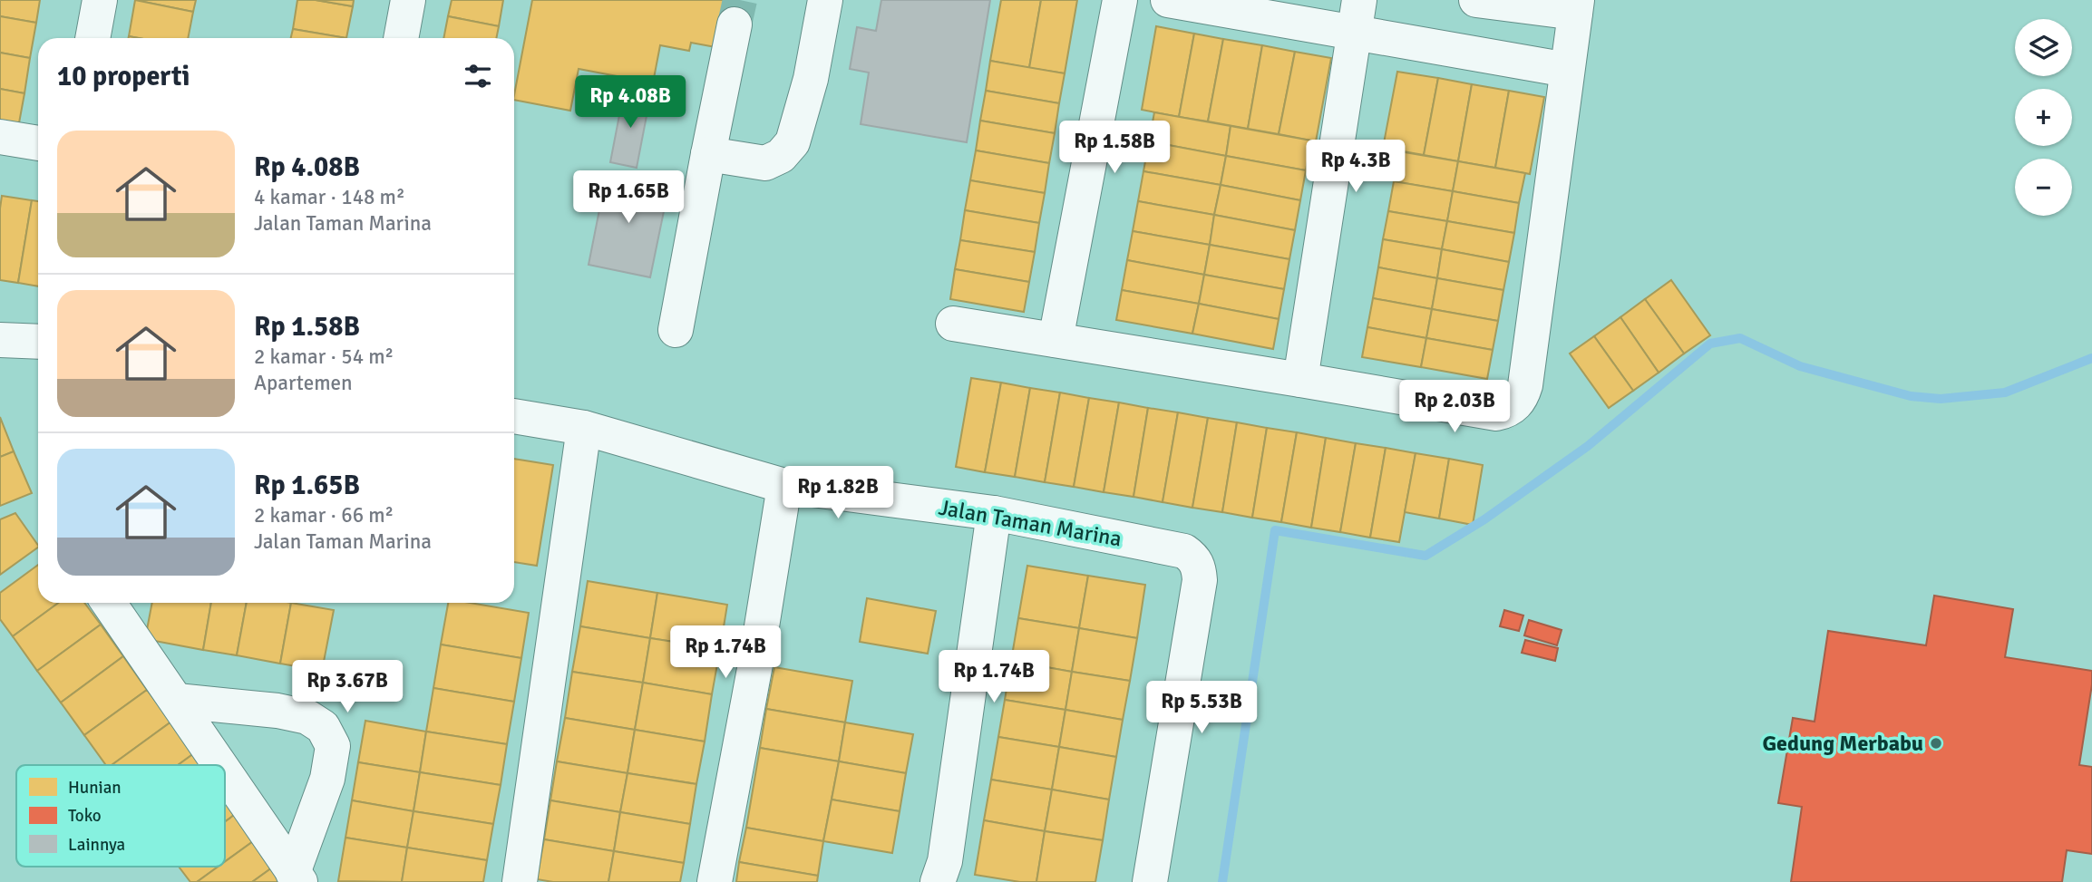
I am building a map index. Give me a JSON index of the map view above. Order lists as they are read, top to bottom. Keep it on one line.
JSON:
{"streets":{"street":["Jalan Taman Marina"]},"places":["Gedung Merbabu"],"legend":["Hunian","Toko","Lainnya"],"page":{"map_buttons":["+","−"],"heading":"10 properti","price":["Rp 4.08B","Rp 1.58B","Rp 4.3B","Rp 1.65B","Rp 2.03B","Rp 1.82B","Rp 1.74B","Rp 1.74B","Rp 3.67B","Rp 5.53B"],"list":[{"name":"Rp 4.08B","note":"4 kamar · 148 m² · Jalan Taman Marina"},{"name":"Rp 1.58B","note":"2 kamar · 54 m² · Apartemen"},{"name":"Rp 1.65B","note":"2 kamar · 66 m² · Jalan Taman Marina"}]}}
